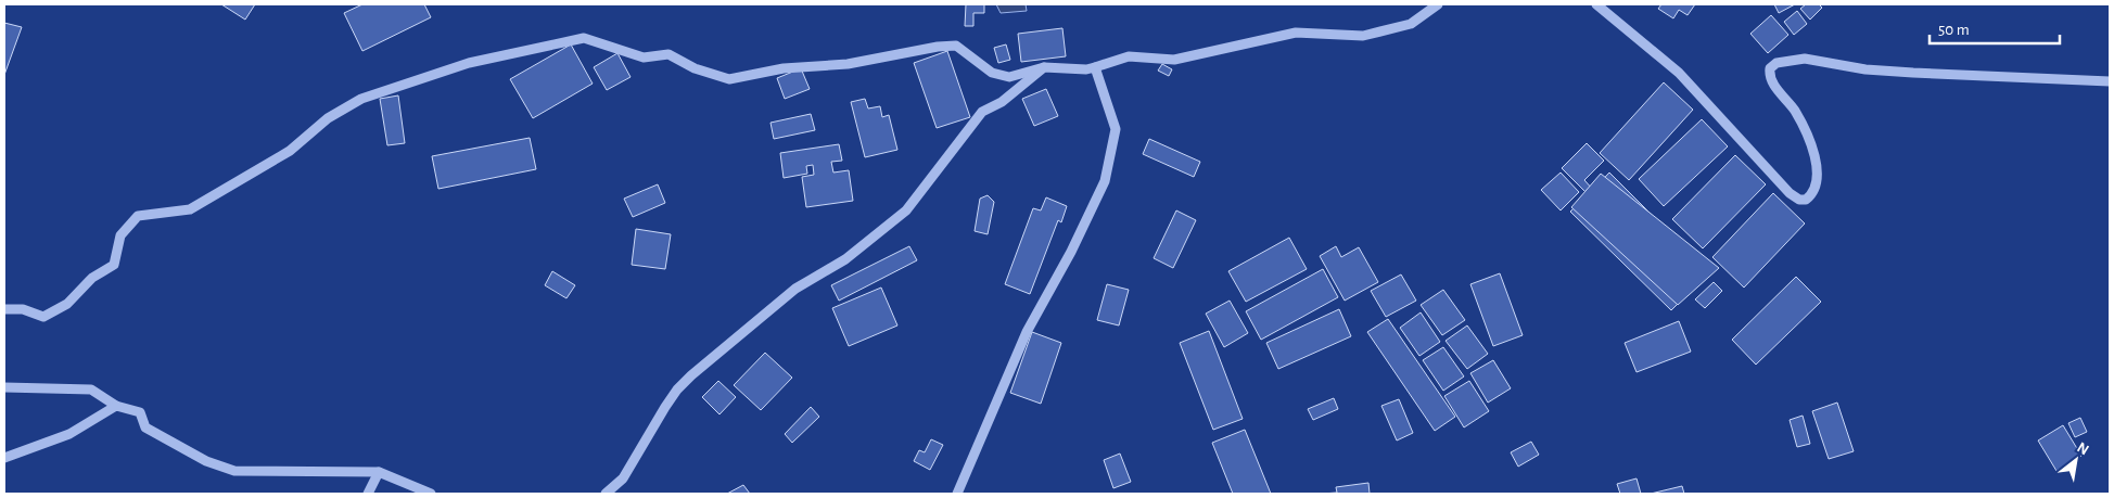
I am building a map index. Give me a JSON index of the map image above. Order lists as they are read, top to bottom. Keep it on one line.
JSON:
{"scale_bar":"50 m","north":"top right"}
